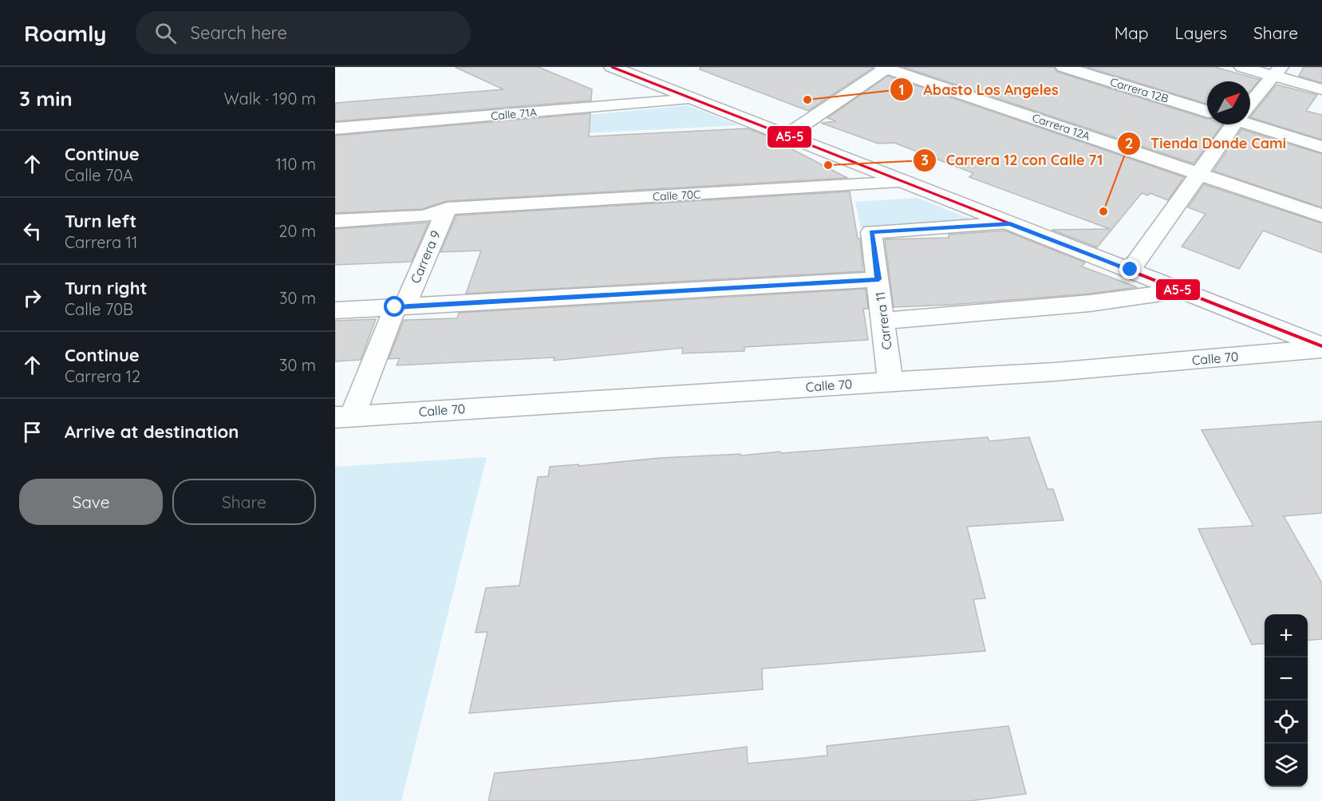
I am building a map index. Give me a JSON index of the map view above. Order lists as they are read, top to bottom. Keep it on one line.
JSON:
{"streets":{"street":["Carrera 12B","Calle 71A","Carrera 12A","Calle 70C","Carrera 9","Carrera 11","Calle 70"]},"crossings":[["Calle 70C","Carrera 9"],["Carrera 9","Calle 70"],["Carrera 11","Calle 70"]],"places":["Abasto Los Angeles","Carrera 12 con Calle 71","Tienda Donde Cami"],"lines":["transit line A5-5"],"north":"top right","page":{"header":"Roamly","search":"Search here","nav":["Map","Layers","Share"],"heading":["3 min","Walk · 190 m"],"list":[["Continue","Calle 70A","110 m"],["Turn left","Carrera 11","20 m"],["Turn right","Calle 70B","30 m"],["Continue","Carrera 12","30 m"],"Arrive at destination"],"buttons":["Save","Share"],"map_buttons":["+","−"]}}
